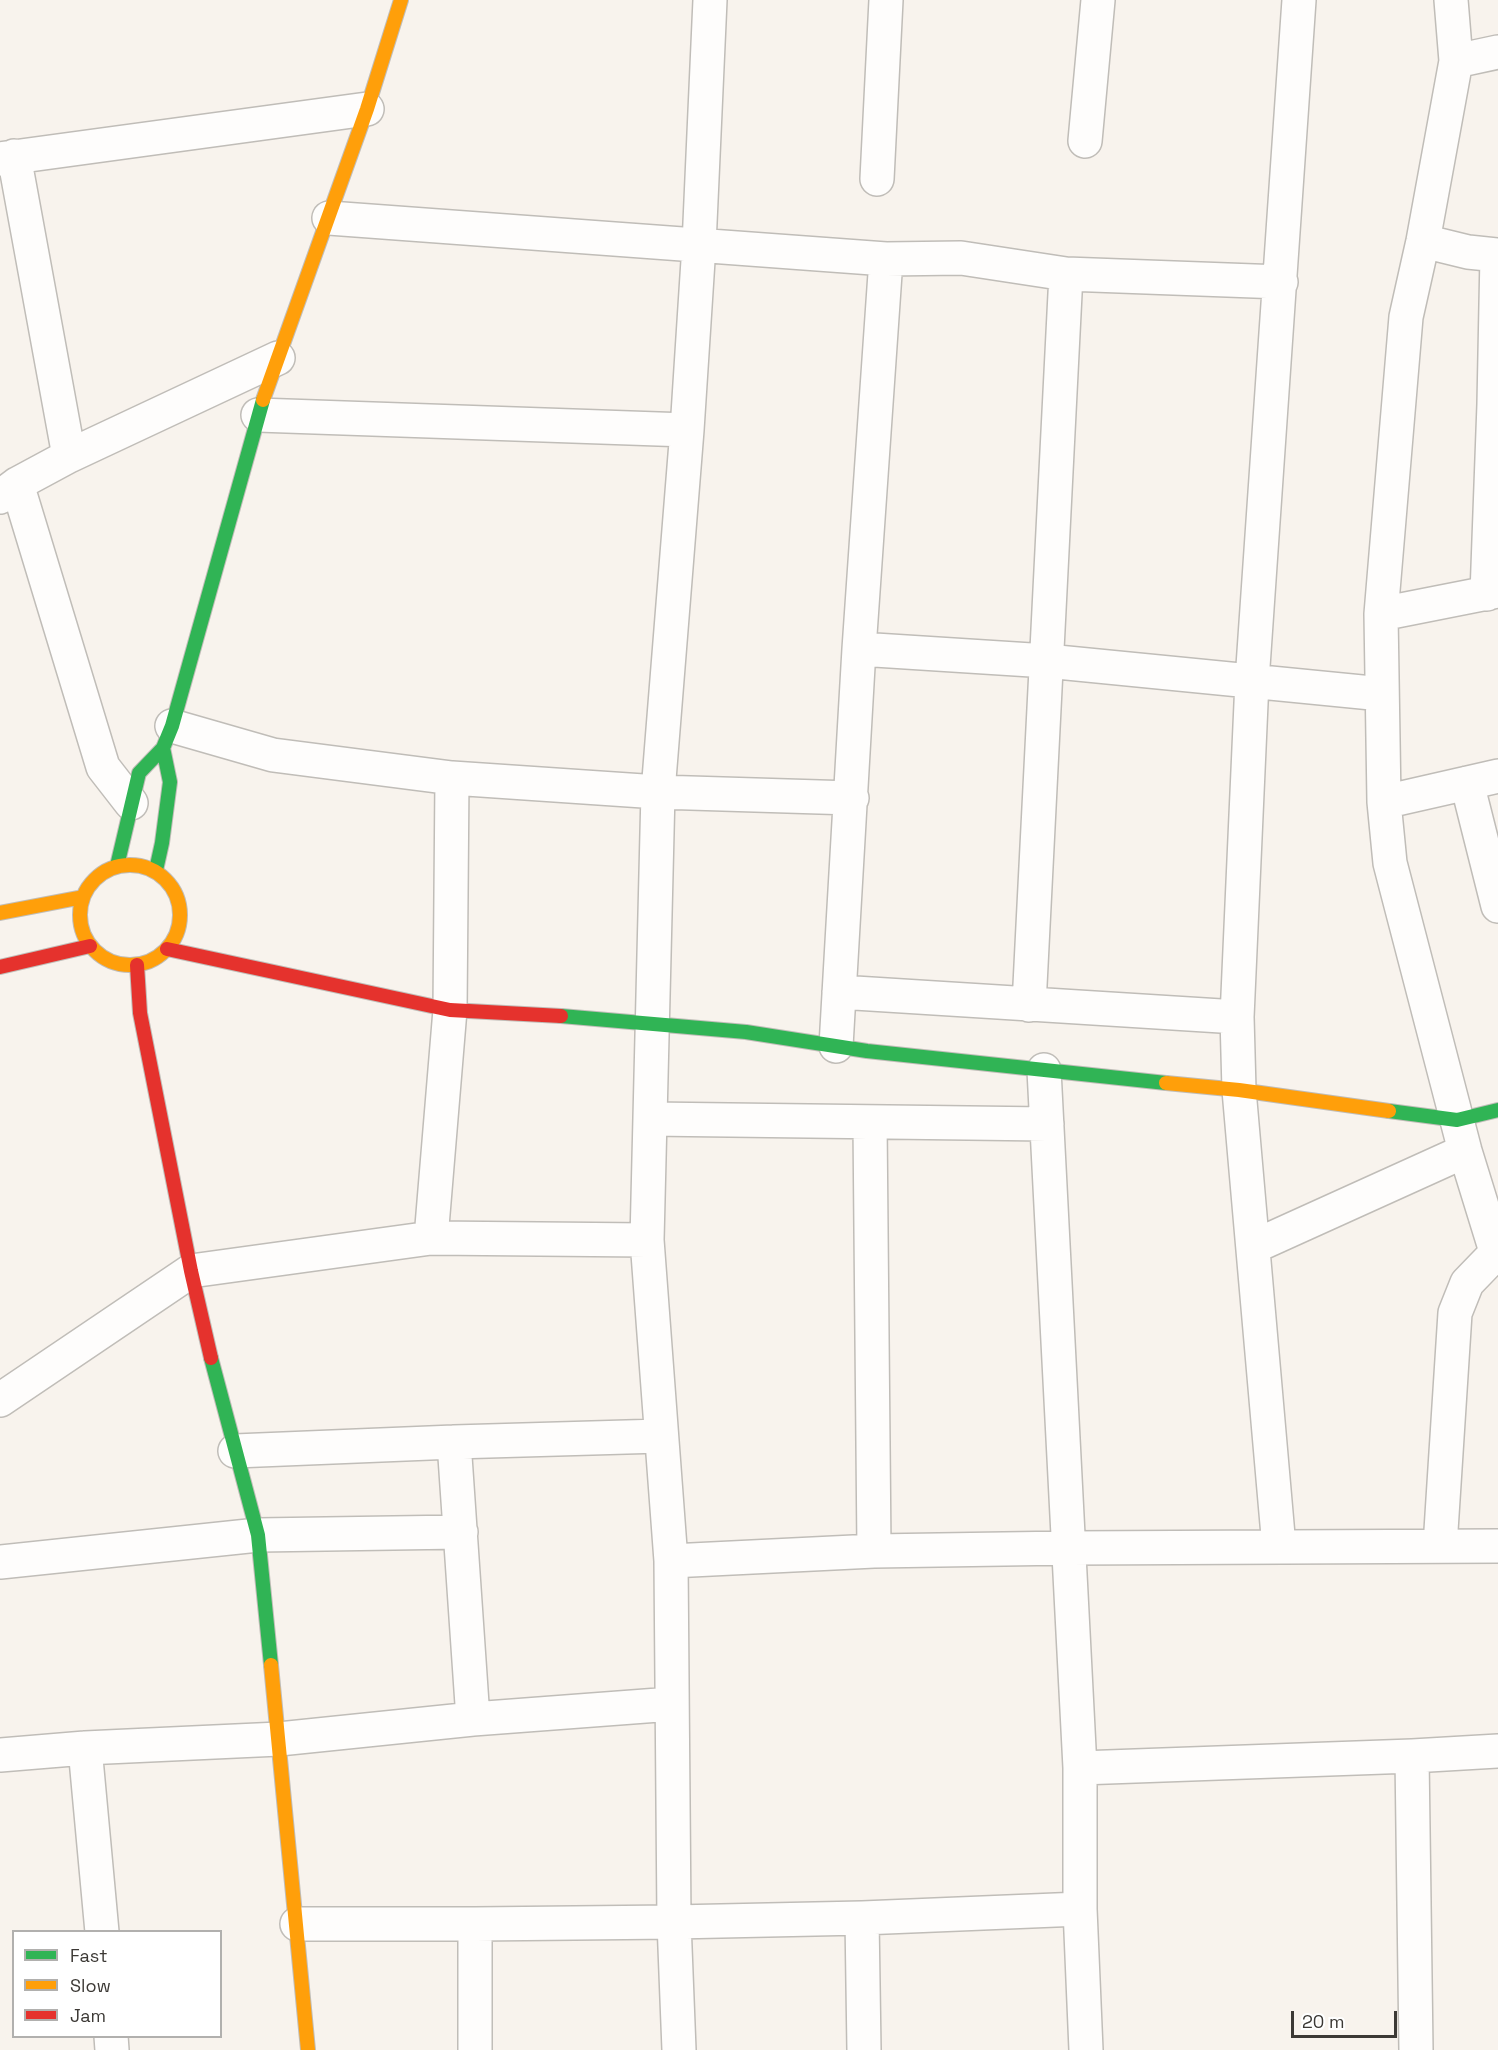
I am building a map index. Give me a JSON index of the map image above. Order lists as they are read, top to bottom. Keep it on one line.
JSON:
{"legend":["Fast","Slow","Jam"],"scale_bar":"20 m"}
